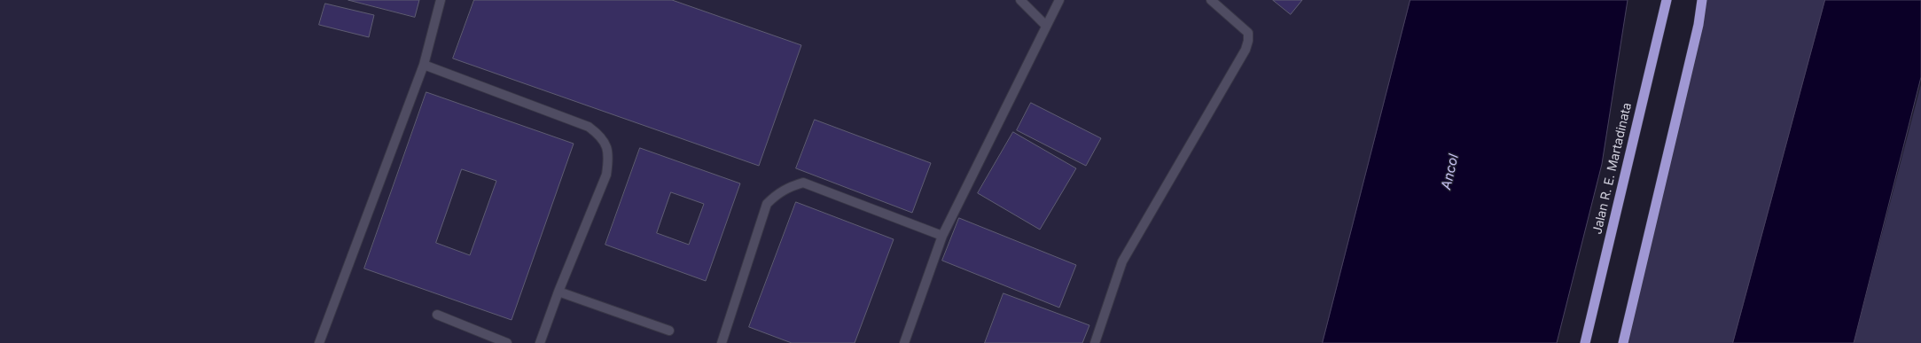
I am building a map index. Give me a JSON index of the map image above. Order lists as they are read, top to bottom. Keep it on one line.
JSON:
{"streets":{"highway":["Jalan R. E. Martadinata"]},"water":["Ancol"]}
